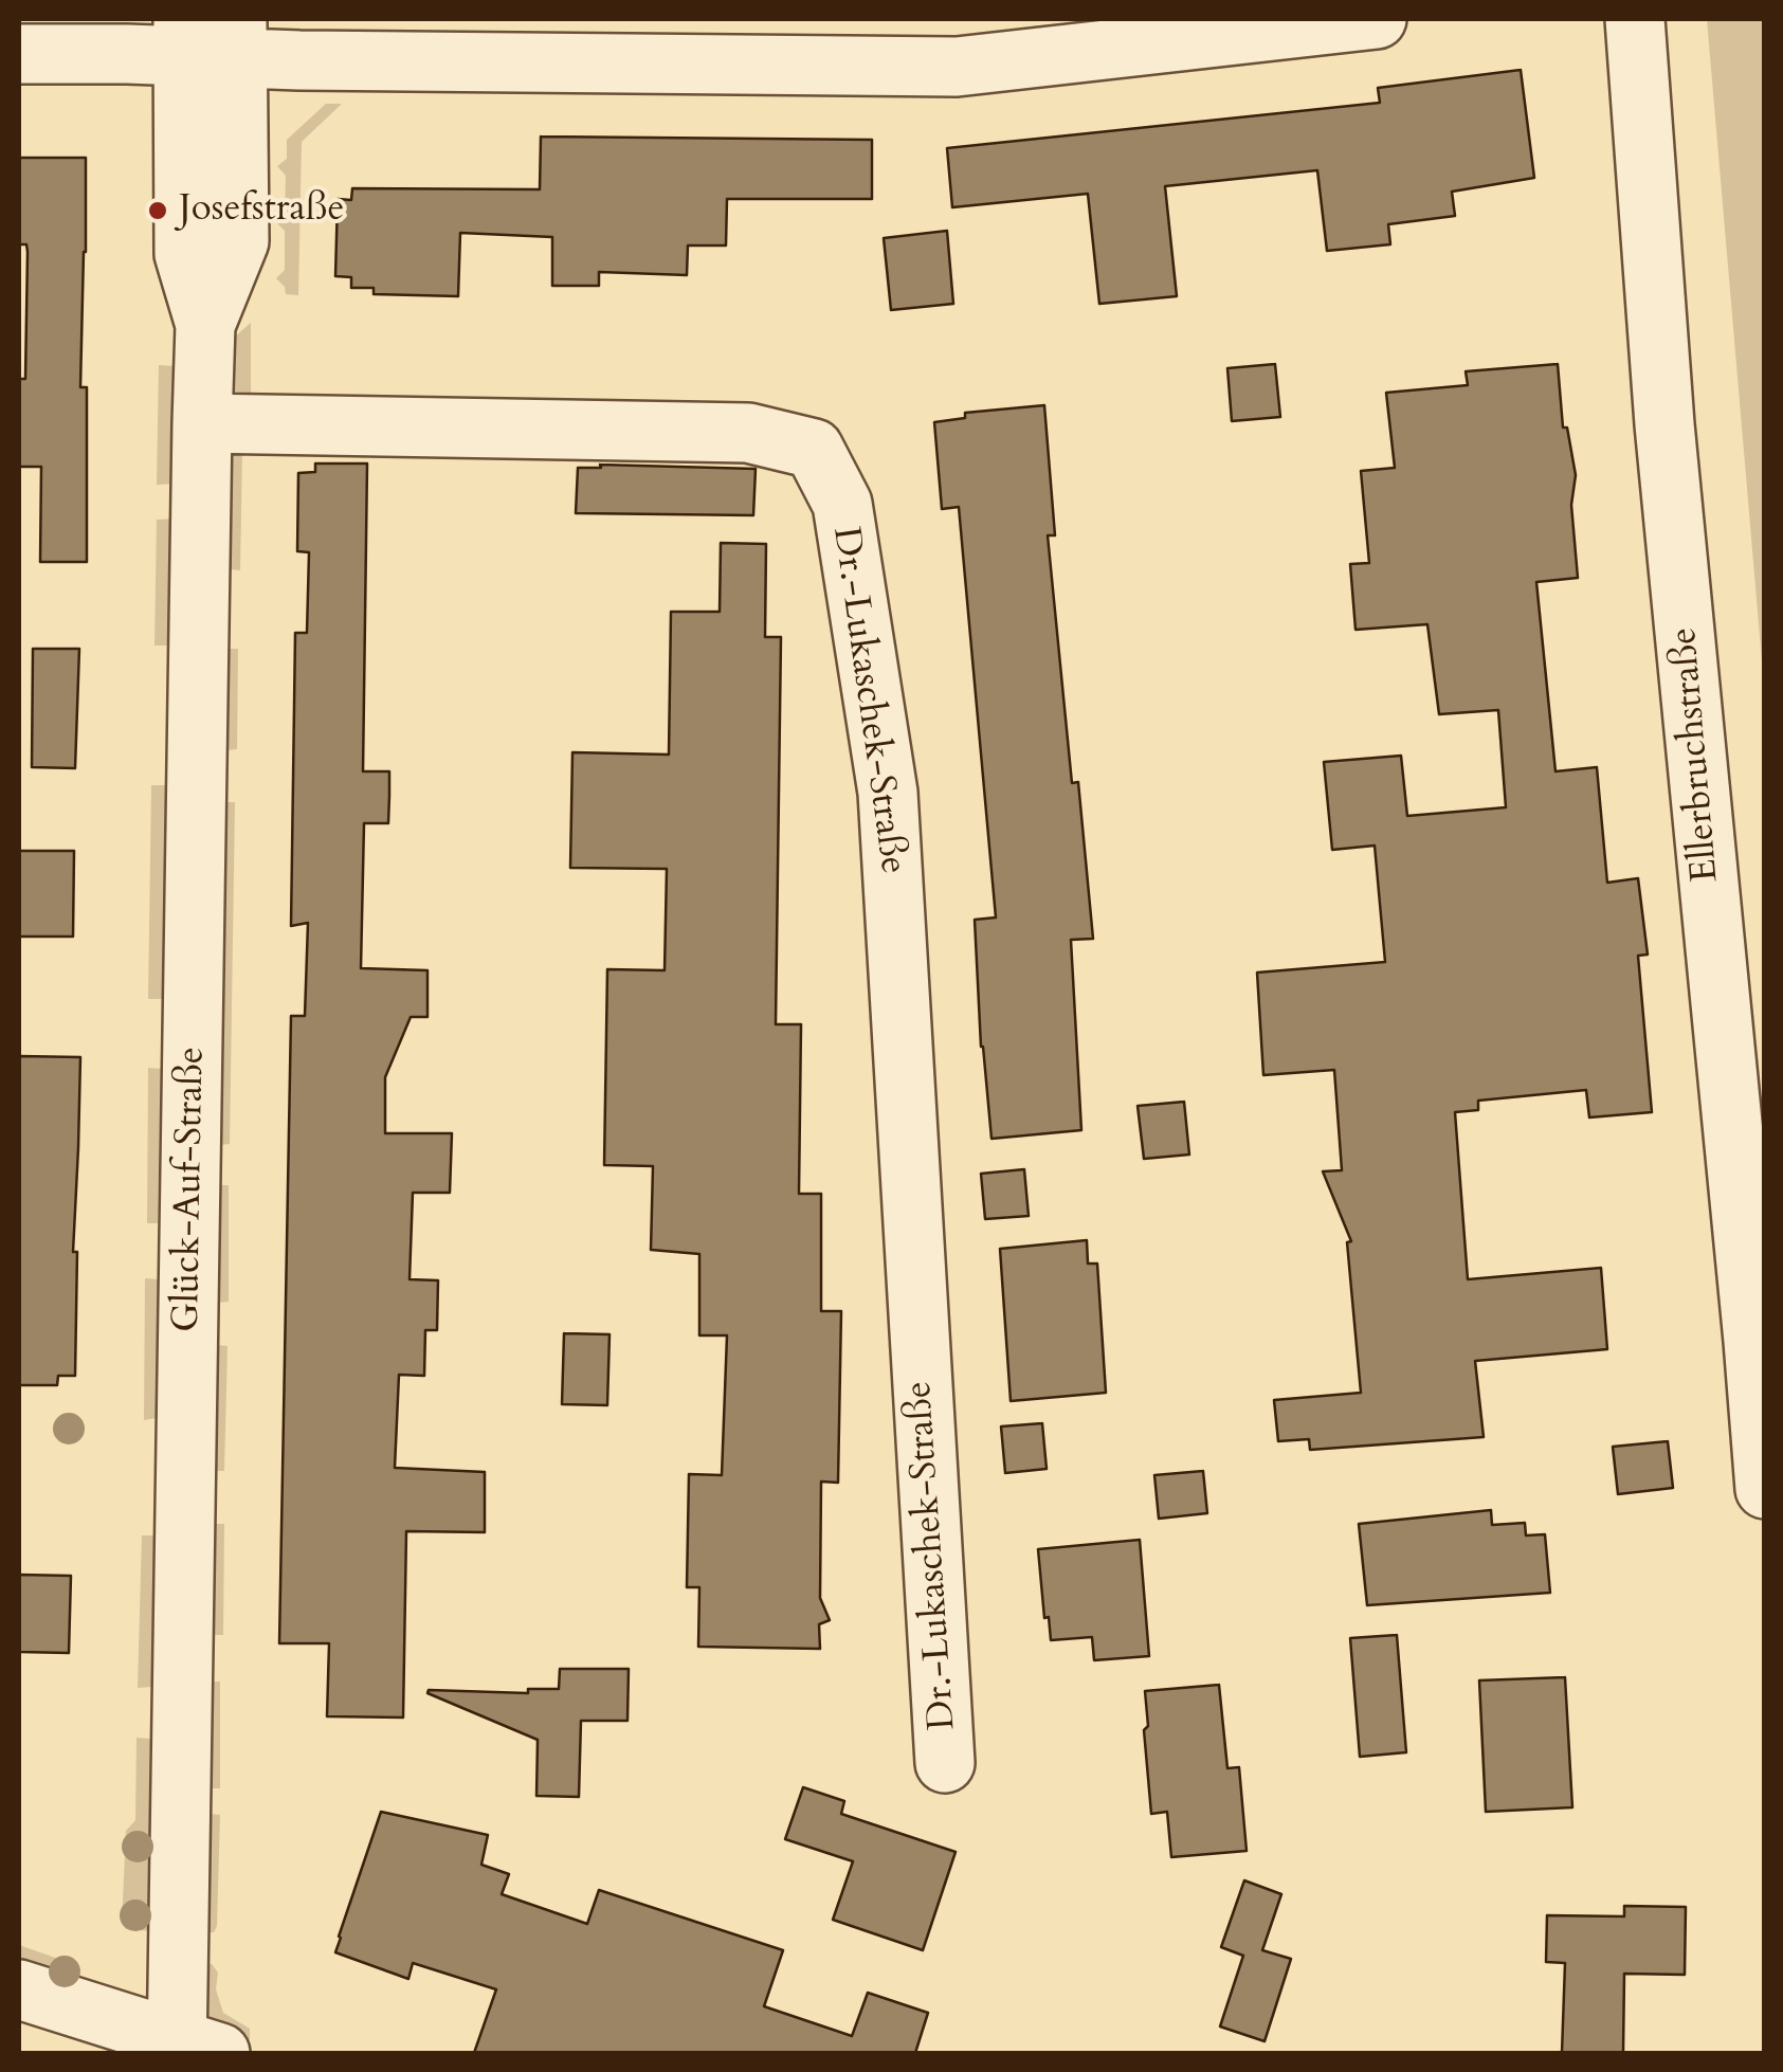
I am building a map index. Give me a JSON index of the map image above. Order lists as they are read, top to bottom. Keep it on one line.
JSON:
{"streets":{"street":["Dr.-Lukaschek-Straße","Ellerbruchstraße","Glück-Auf-Straße"]},"crossings":[["Dr.-Lukaschek-Straße","Glück-Auf-Straße"]],"places":["Josefstraße"]}
